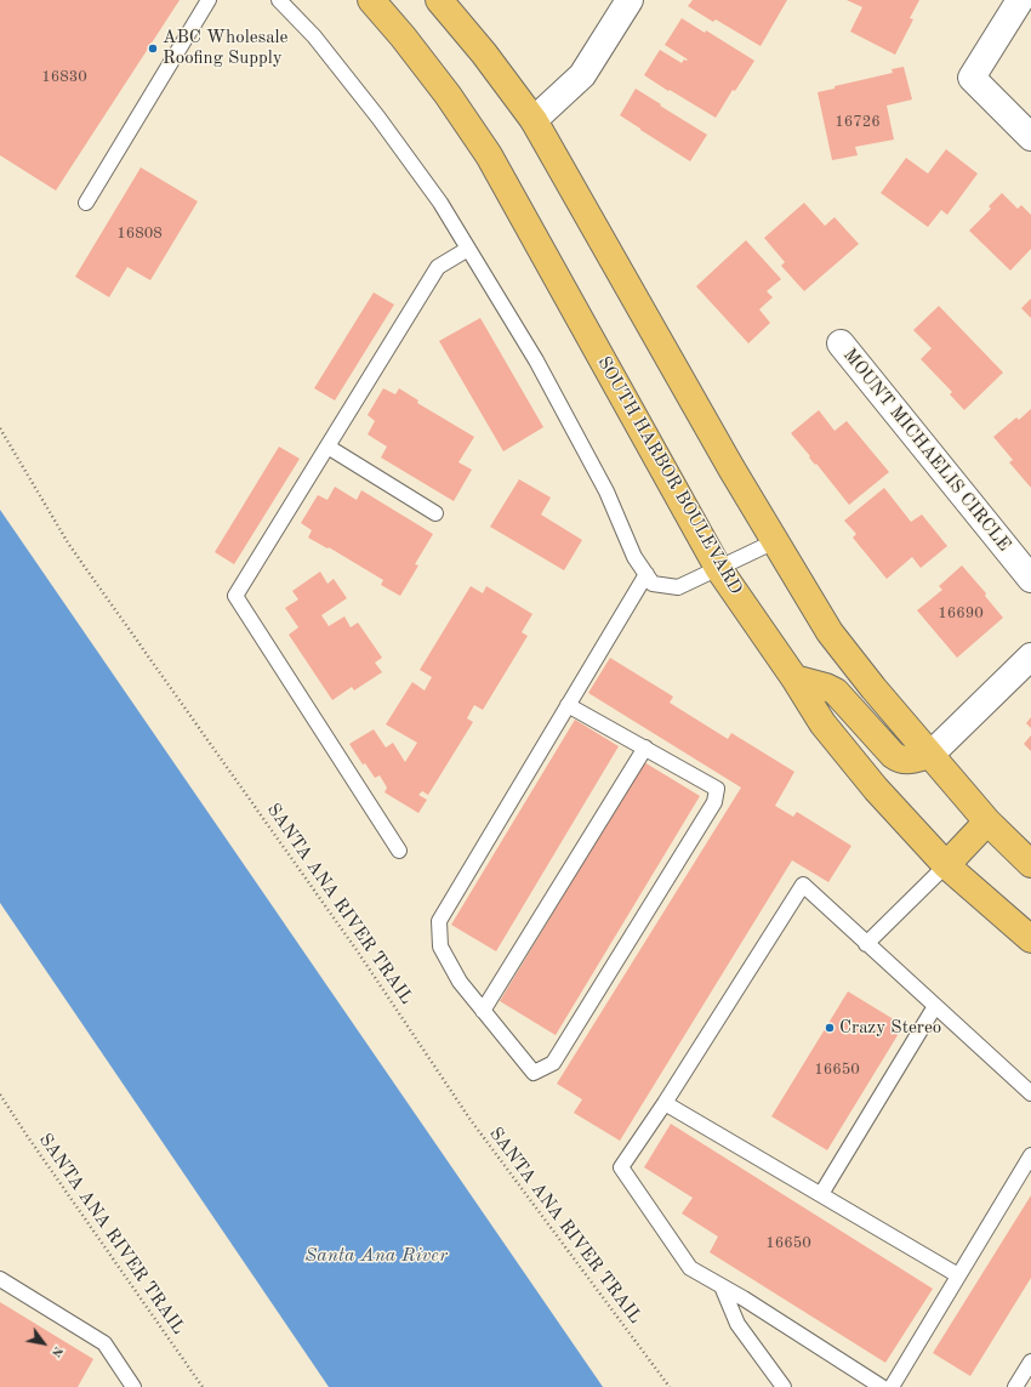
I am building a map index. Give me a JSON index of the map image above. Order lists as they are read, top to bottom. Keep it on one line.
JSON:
{"streets":{"main road":["SOUTH HARBOR BOULEVARD"],"street":["MOUNT MICHAELIS CIRCLE"],"path":["SANTA ANA RIVER TRAIL"]},"water":["Santa Ana River"],"places":["ABC Wholesale Roofing Supply","Crazy Stereo"],"house_numbers":["16830","16726","16808","16690","16650","16650"],"north":"bottom right"}
